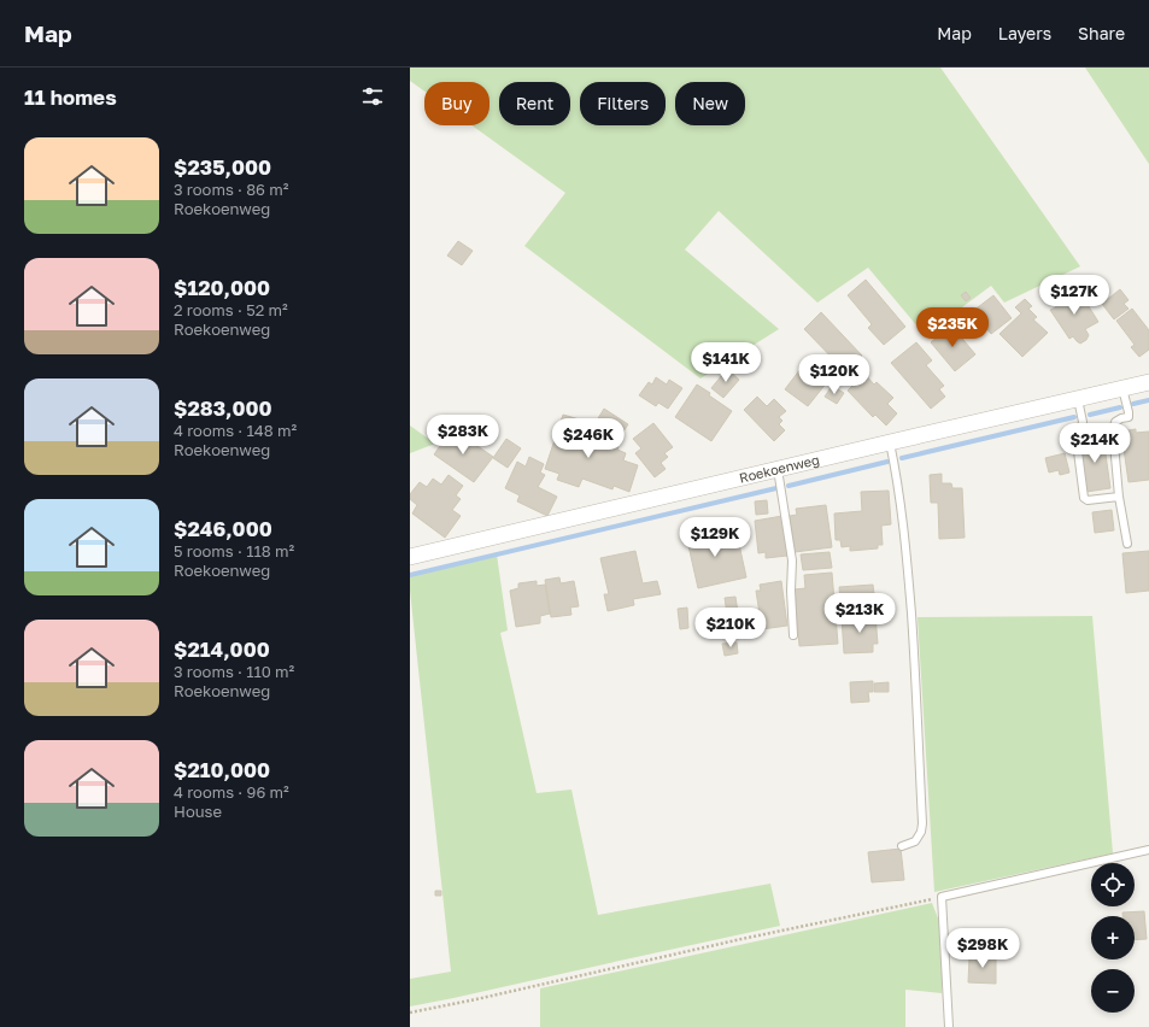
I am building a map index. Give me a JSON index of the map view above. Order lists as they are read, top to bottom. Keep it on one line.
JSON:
{"streets":{"street":["Roekoenweg"]},"page":{"header":"Map","nav":["Map","Layers","Share"],"heading":"11 homes","chip":["Buy","Rent","Filters","New"],"list":[{"name":"$235,000","note":"3 rooms · 86 m² · Roekoenweg"},{"name":"$120,000","note":"2 rooms · 52 m² · Roekoenweg"},{"name":"$283,000","note":"4 rooms · 148 m² · Roekoenweg"},{"name":"$246,000","note":"5 rooms · 118 m² · Roekoenweg"},{"name":"$214,000","note":"3 rooms · 110 m² · Roekoenweg"},{"name":"$210,000","note":"4 rooms · 96 m² · House"}],"price":["$127K","$235K","$141K","$120K","$283K","$246K","$214K","$129K","$213K","$210K","$298K"],"map_buttons":["+","−"]}}
